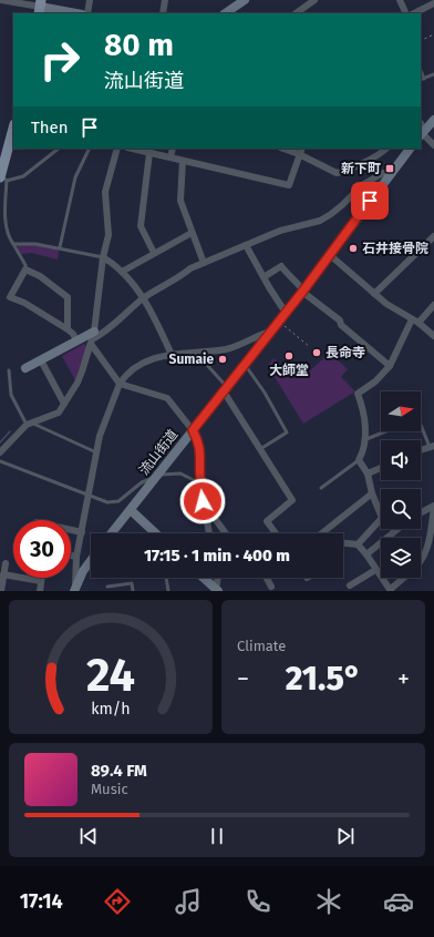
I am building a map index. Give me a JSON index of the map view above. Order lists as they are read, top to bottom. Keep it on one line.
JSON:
{"streets":{"street":["流山街道"]},"places":{"transit":["新下町"],"other":["石井接骨院","長命寺","大師堂","Sumaie"]},"north":"right","page":{"turn":["80 m","流山街道"],"then":"Then","limit":"30","trip":"17:15 · 1 min · 400 m","tile":"Climate","heat":["−","21.5°","+"],"song":["89.4 FM","Music"],"tabs":"17:14","gauge":["24","km/h"]}}
